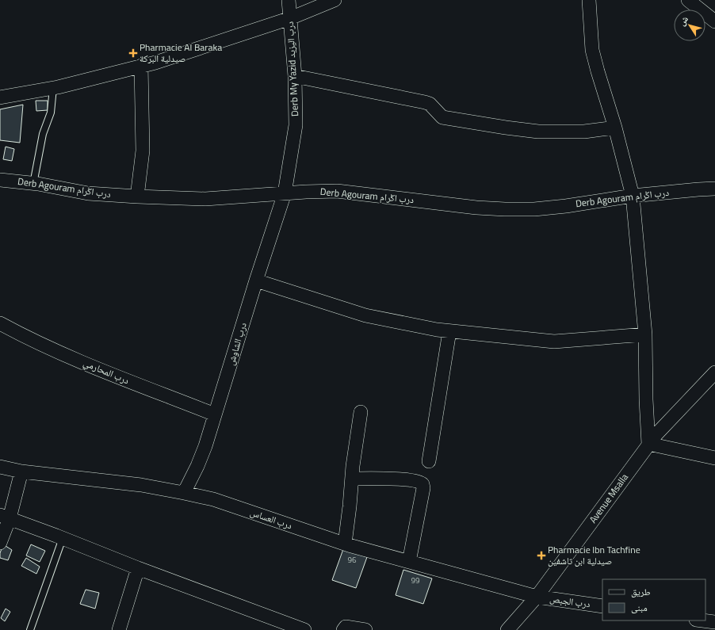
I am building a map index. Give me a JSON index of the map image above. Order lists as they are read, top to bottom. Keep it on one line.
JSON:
{"streets":{"street":["Derb My Yazid درب اليزيد","Derb Agouram درب اڭرام","درب الشاوش","درب المحارمي","Avenue Msalla","درب العساس","درب الجبص"]},"crossings":[["Derb My Yazid درب اليزيد","Derb Agouram درب اڭرام"],["Derb My Yazid درب اليزيد","درب الشاوش"],["Derb Agouram درب اڭرام","درب الشاوش"],["درب الشاوش","درب المحارمي"],["درب الشاوش","درب العساس"],["Avenue Msalla","درب العساس"],["Avenue Msalla","درب الجبص"],["درب العساس","درب الجبص"]],"places":{"health":["Pharmacie Al Baraka صيدلية البركة","Pharmacie Ibn Tachfine صيدلية ابن تاشفين"]},"house_numbers":["96","99"],"legend":["طريق","مبنى"],"north":"top left"}
